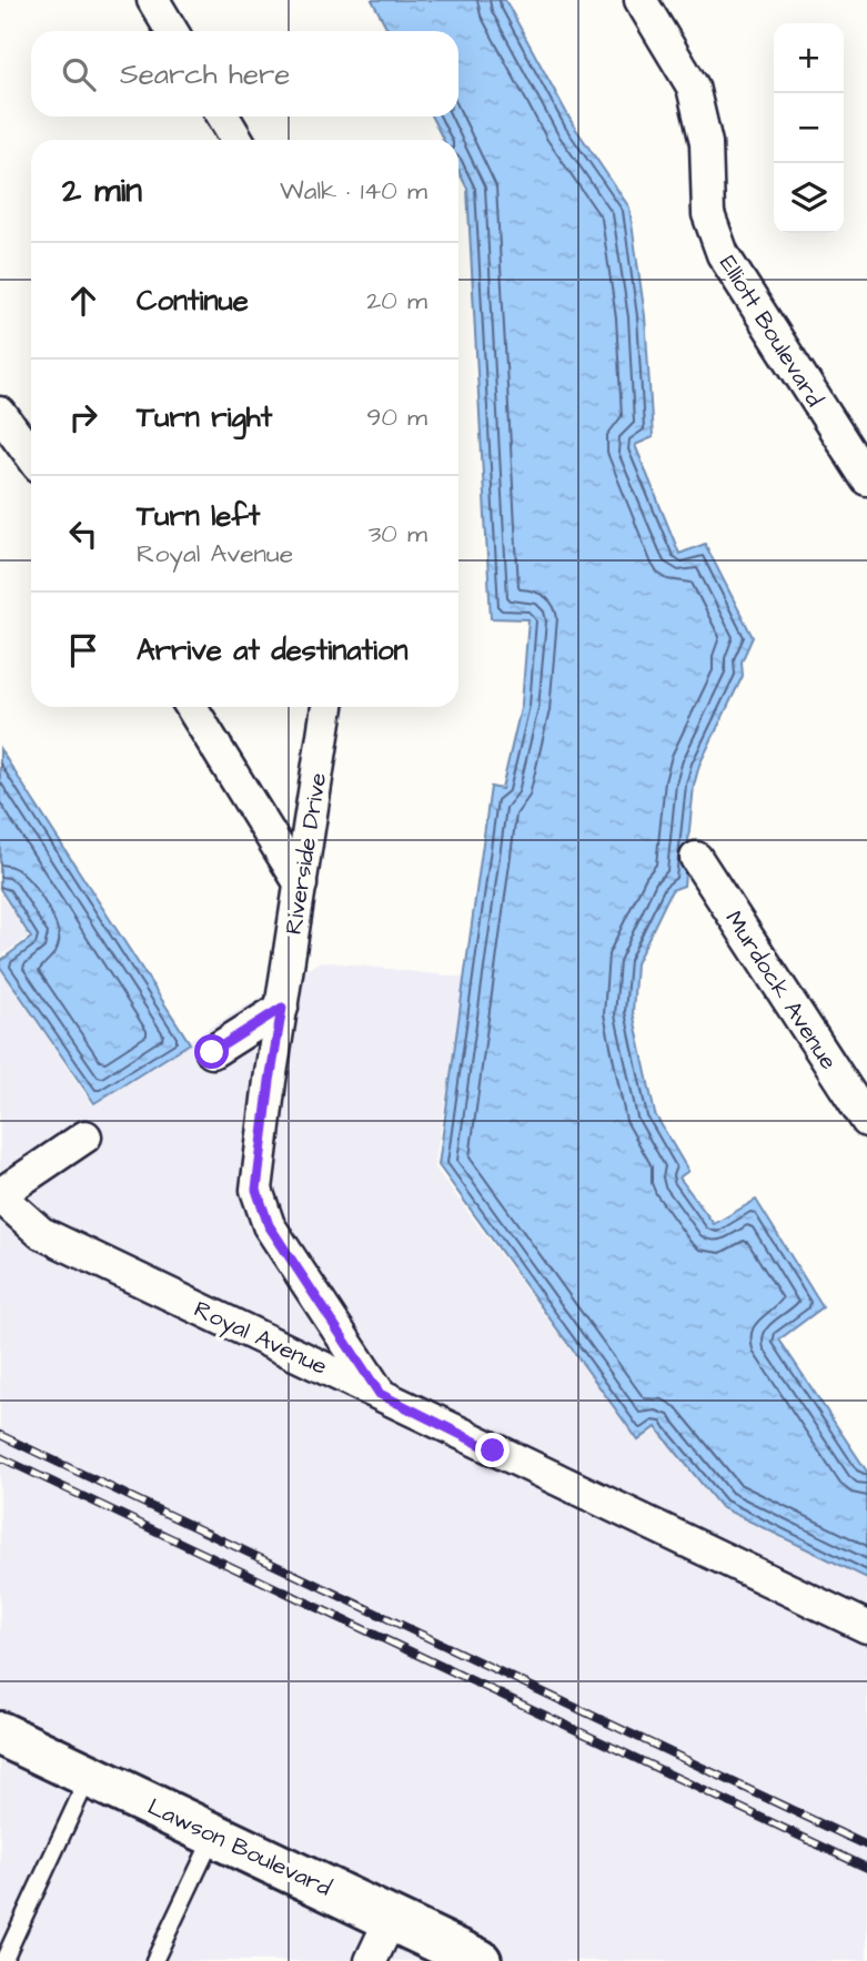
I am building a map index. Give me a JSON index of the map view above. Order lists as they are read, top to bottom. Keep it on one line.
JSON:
{"streets":{"main road":["Lawson Boulevard"],"street":["Elliott Boulevard","Riverside Drive","Murdock Avenue","Royal Avenue"]},"crossings":[["Riverside Drive","Royal Avenue"]],"page":{"map_buttons":["+","−"],"search":"Search here","heading":["2 min","Walk · 140 m"],"list":[["Continue","20 m"],["Turn right","90 m"],["Turn left","Royal Avenue","30 m"],"Arrive at destination"]}}
